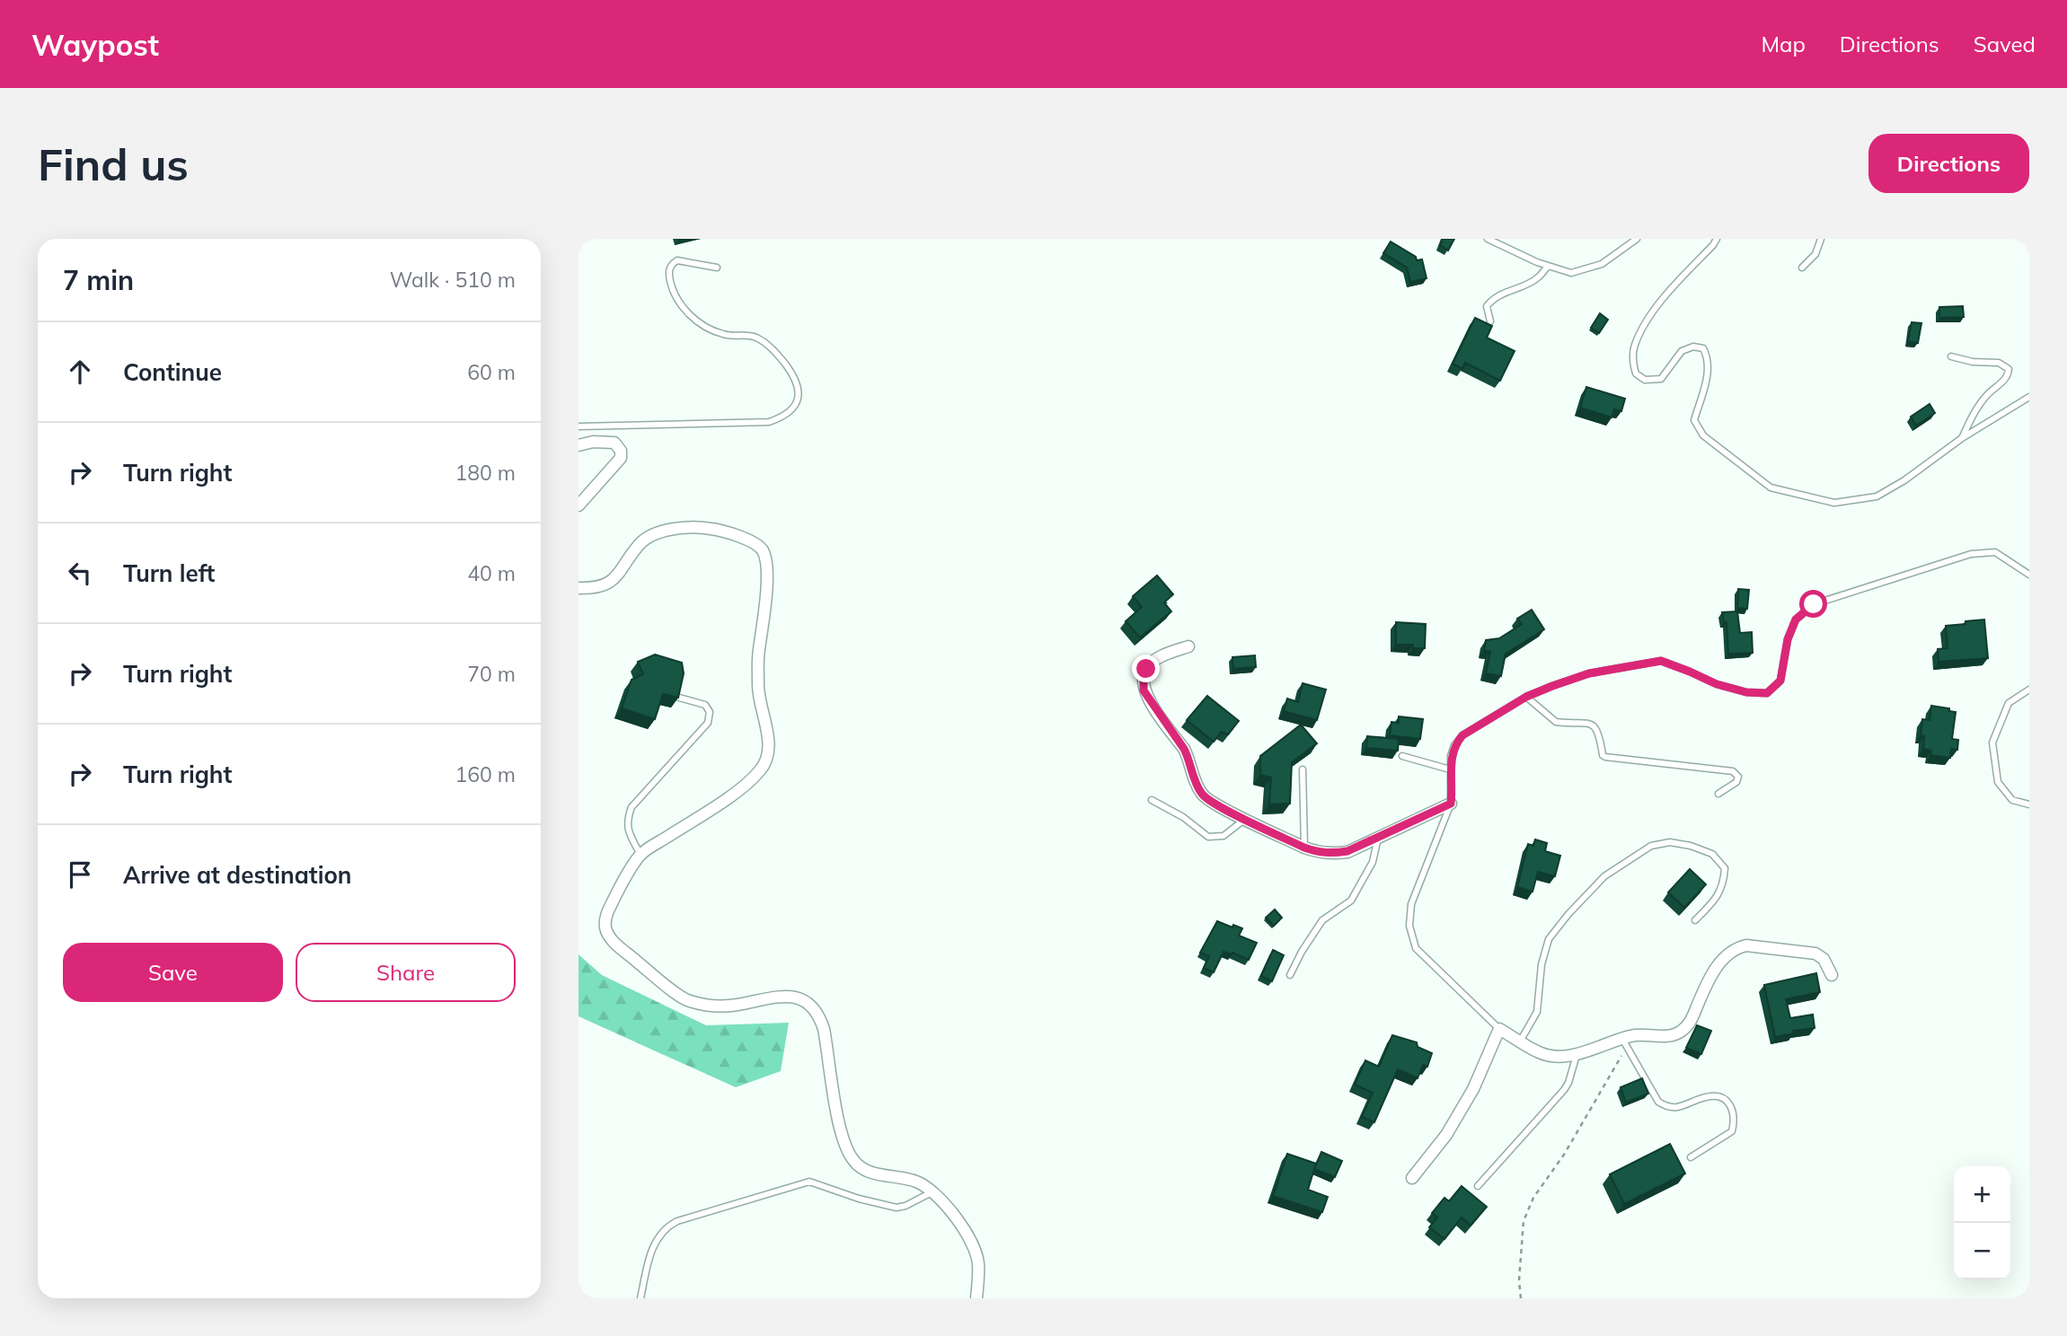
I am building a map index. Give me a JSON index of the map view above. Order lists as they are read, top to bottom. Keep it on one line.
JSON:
{"page":{"header":"Waypost","nav":["Map","Directions","Saved"],"buttons":["Directions",["Save","Share"]],"title":"Find us","heading":["7 min","Walk · 510 m"],"list":[["Continue","60 m"],["Turn right","180 m"],["Turn left","40 m"],["Turn right","70 m"],["Turn right","160 m"],"Arrive at destination"],"map_buttons":["+","−"]}}
